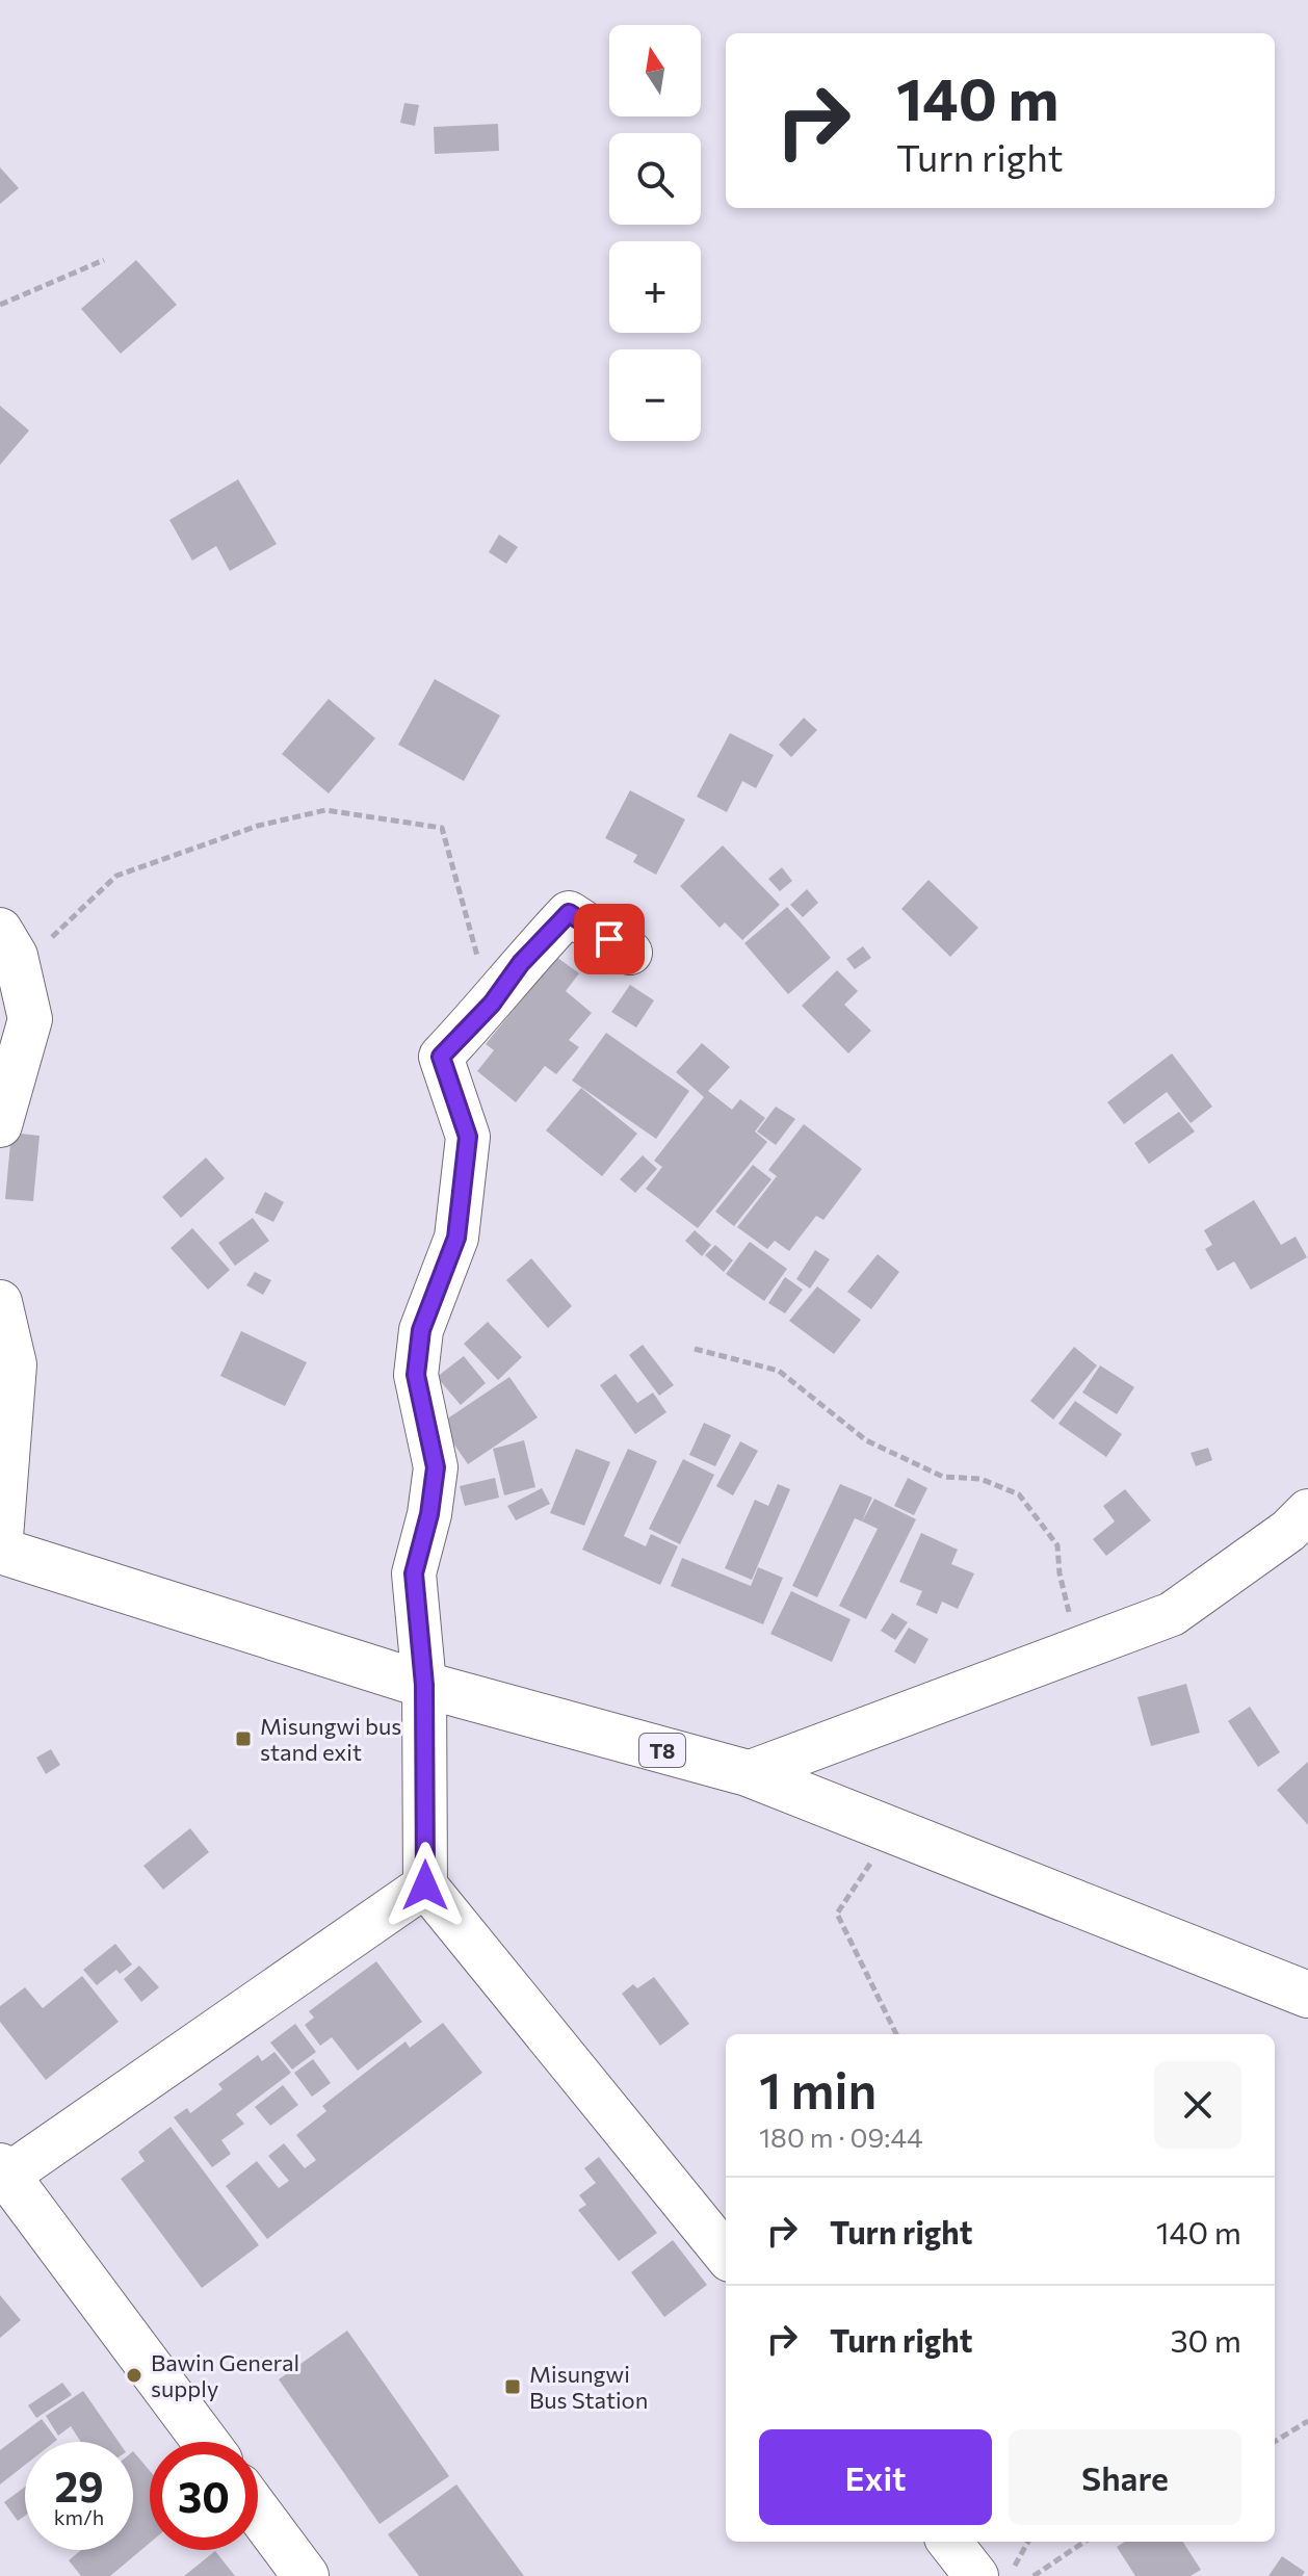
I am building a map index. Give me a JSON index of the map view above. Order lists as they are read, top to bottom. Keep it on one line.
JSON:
{"streets":{"main road":["T8"]},"places":{"transit":["Misungwi bus stand exit","Misungwi Bus Station"],"other":["Bawin General supply"]},"north":"top","page":{"map_buttons":["+","−"],"turn":["140 m","Turn right"],"heading":["1 min","180 m · 09:44"],"list":[{"name":"Turn right","value":"140 m"},{"name":"Turn right","value":"30 m"}],"buttons":["Exit","Share"],"speed":"29 km/h","limit":"30"}}
